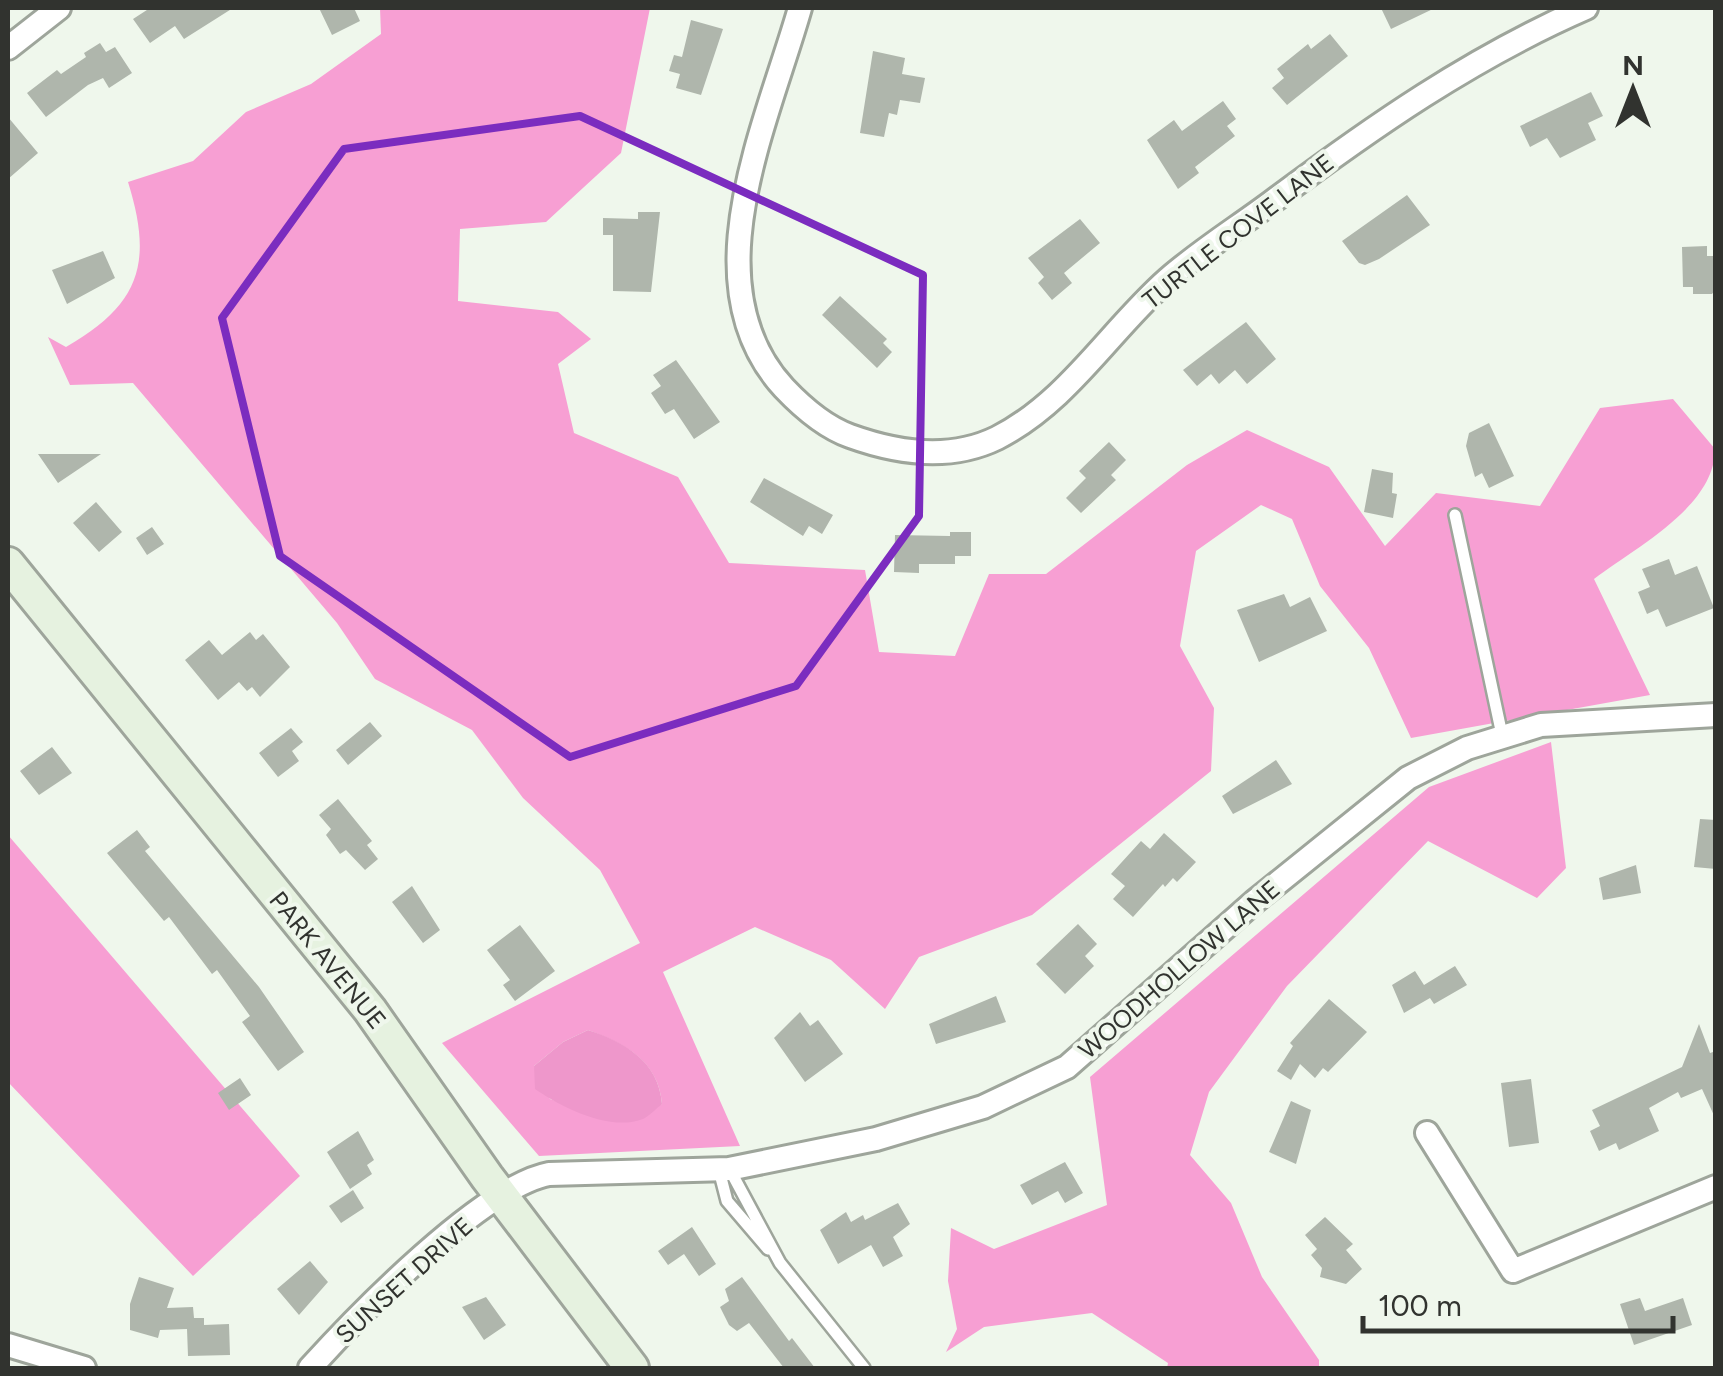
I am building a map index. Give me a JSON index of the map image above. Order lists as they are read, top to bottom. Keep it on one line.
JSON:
{"streets":{"main road":["PARK AVENUE"],"street":["TURTLE COVE LANE","WOODHOLLOW LANE","SUNSET DRIVE"]},"crossings":[["PARK AVENUE","WOODHOLLOW LANE"],["PARK AVENUE","SUNSET DRIVE"],["WOODHOLLOW LANE","SUNSET DRIVE"]],"scale_bar":"100 m","north":"top"}
